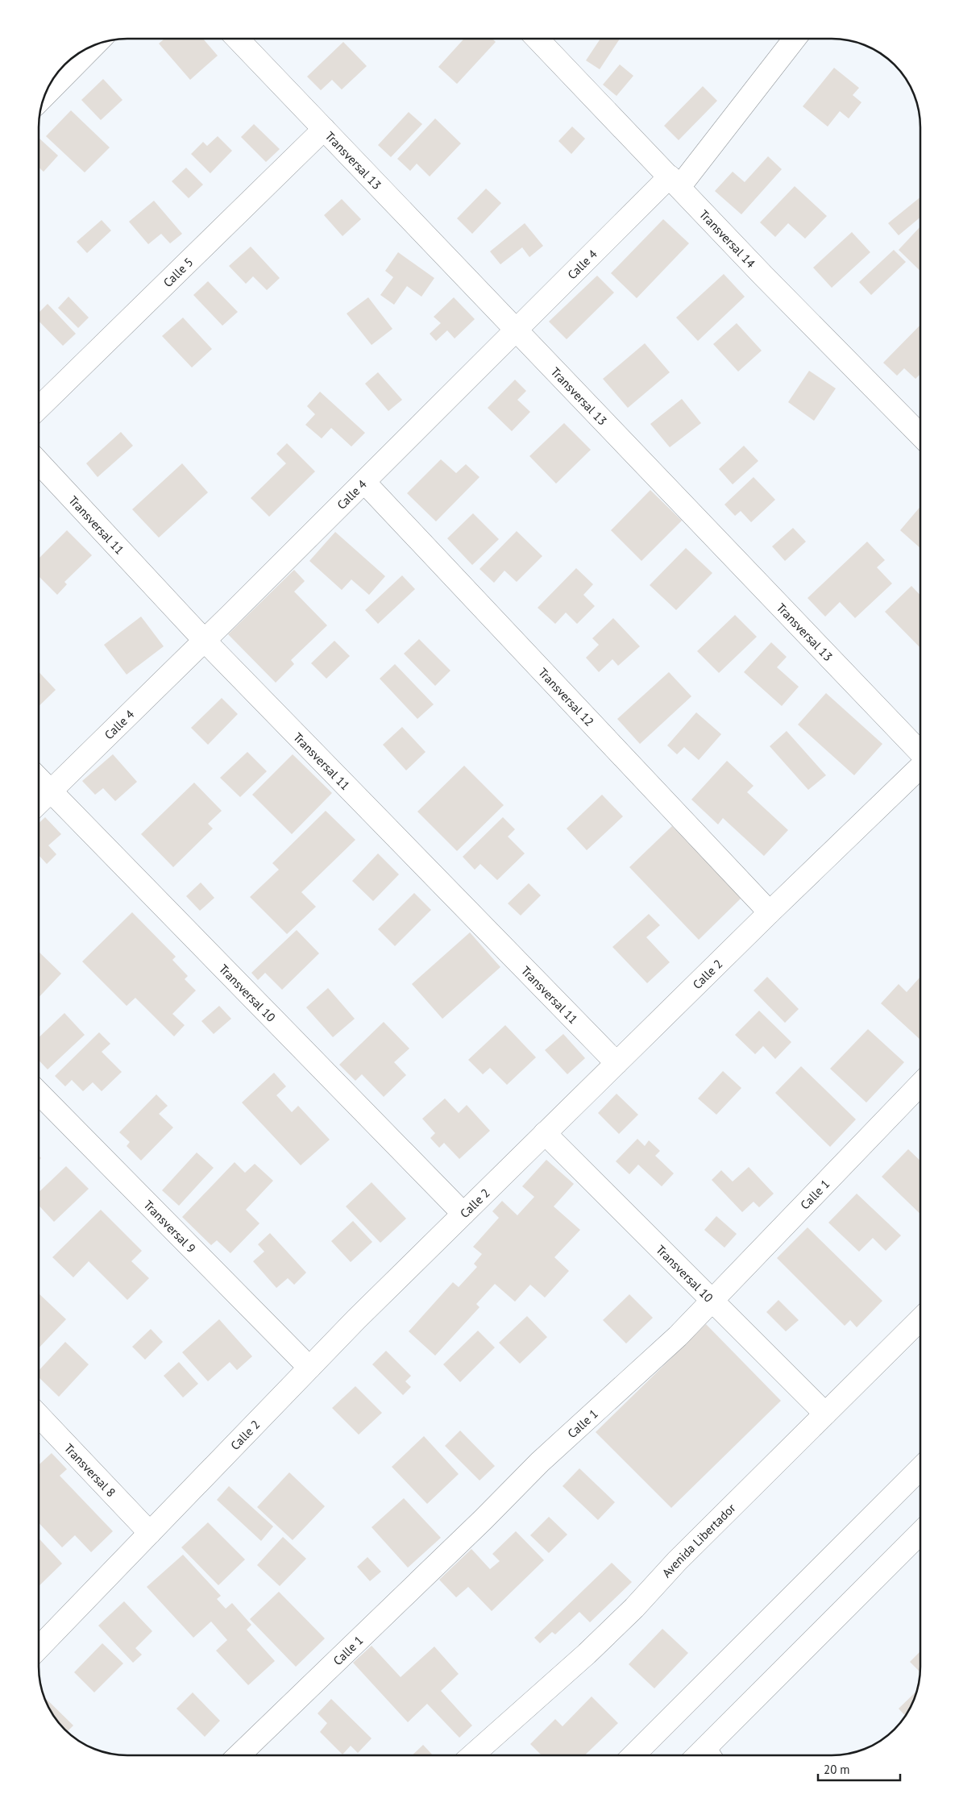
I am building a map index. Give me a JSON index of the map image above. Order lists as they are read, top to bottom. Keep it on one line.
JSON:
{"streets":{"street":["Transversal 13","Transversal 14","Calle 4","Calle 5","Transversal 11","Transversal 12","Calle 2","Transversal 10","Calle 1","Transversal 9","Transversal 8","Avenida Libertador"]},"crossings":[["Transversal 13","Calle 4"],["Transversal 13","Calle 5"],["Transversal 14","Calle 4"],["Calle 4","Transversal 11"],["Calle 4","Transversal 12"],["Calle 4","Transversal 10"],["Transversal 11","Calle 2"],["Transversal 12","Calle 2"],["Calle 2","Transversal 10"],["Calle 2","Transversal 9"],["Calle 2","Transversal 8"],["Transversal 10","Calle 1"],["Transversal 10","Avenida Libertador"]],"scale_bar":"20 m"}
